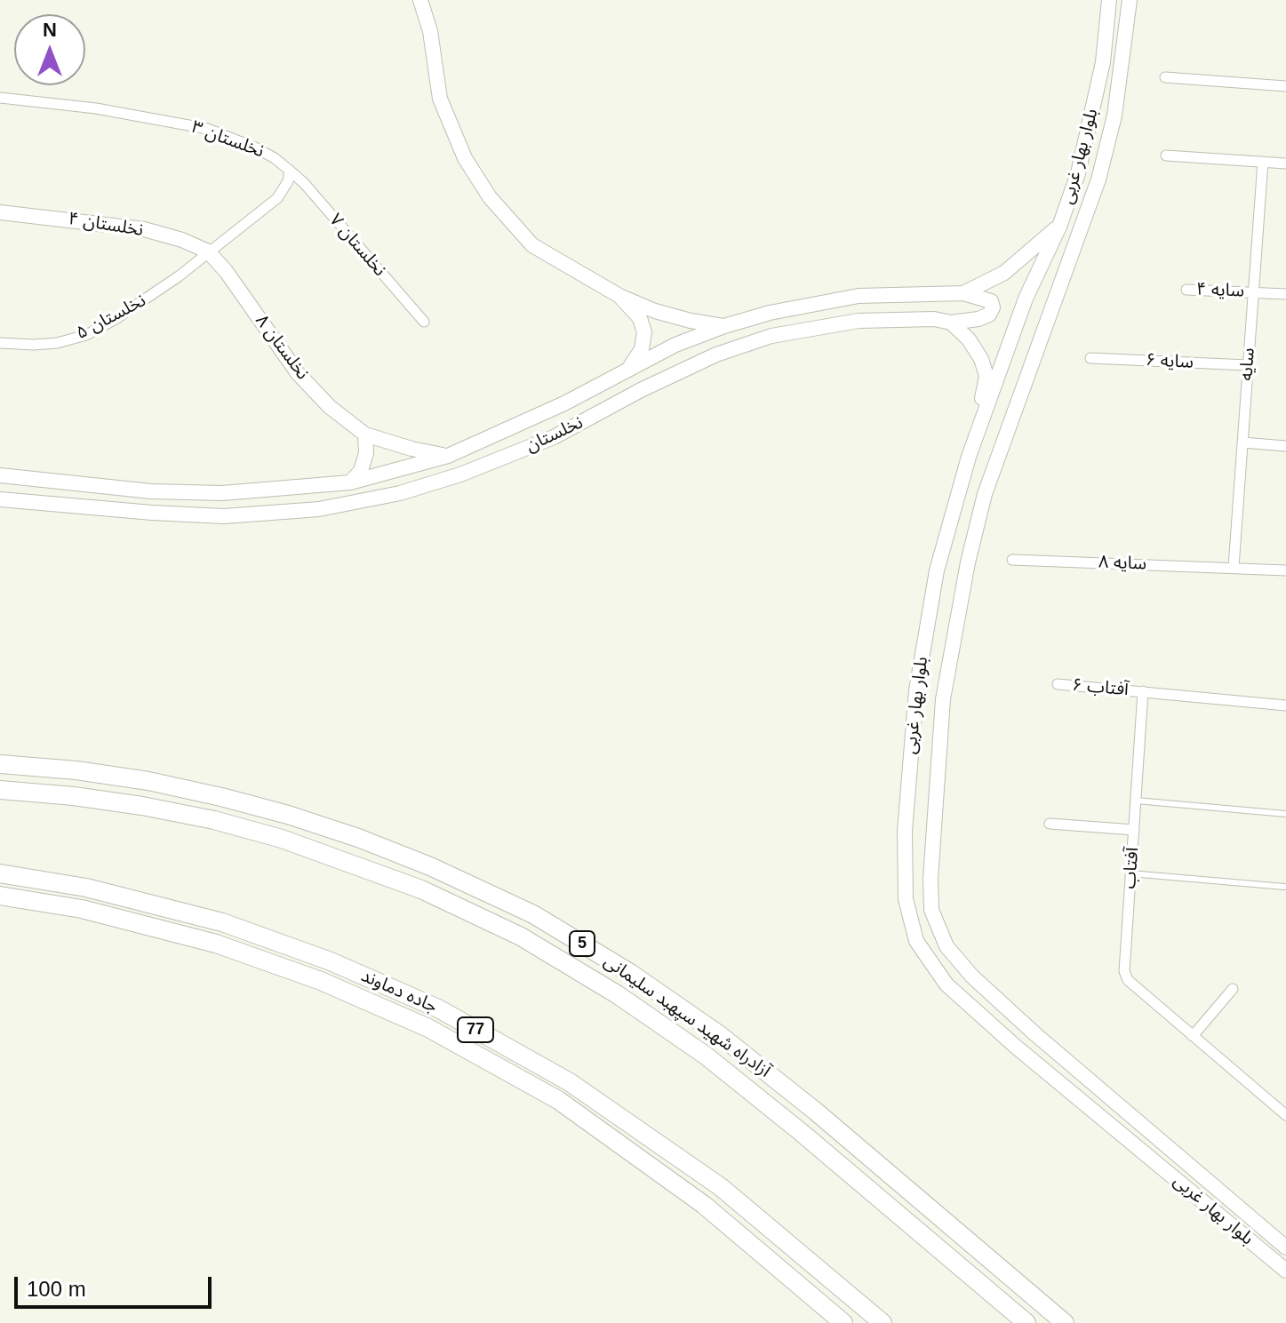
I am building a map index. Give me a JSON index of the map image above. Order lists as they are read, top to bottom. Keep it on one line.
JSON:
{"streets":{"highway":["5","جاده دماوند","آزادراه شهید سپهبد سلیمانی","77"],"street":["نخلستان ۳","بلوار بهار غربی","نخلستان ۴","نخلستان ۷","سایه ۴","نخلستان ۵","نخلستان ۸","سایه ۶","سایه","نخلستان","سایه ۸","آفتاب ۶","آفتاب"]},"crossings":[["نخلستان ۳","نخلستان ۷"],["بلوار بهار غربی","نخلستان"],["نخلستان ۴","نخلستان ۵"],["نخلستان ۴","نخلستان ۸"],["سایه ۴","سایه"],["نخلستان ۵","نخلستان ۸"],["سایه ۶","سایه"],["سایه","سایه ۸"],["آفتاب ۶","آفتاب"]],"scale_bar":"100 m","north":"top"}
